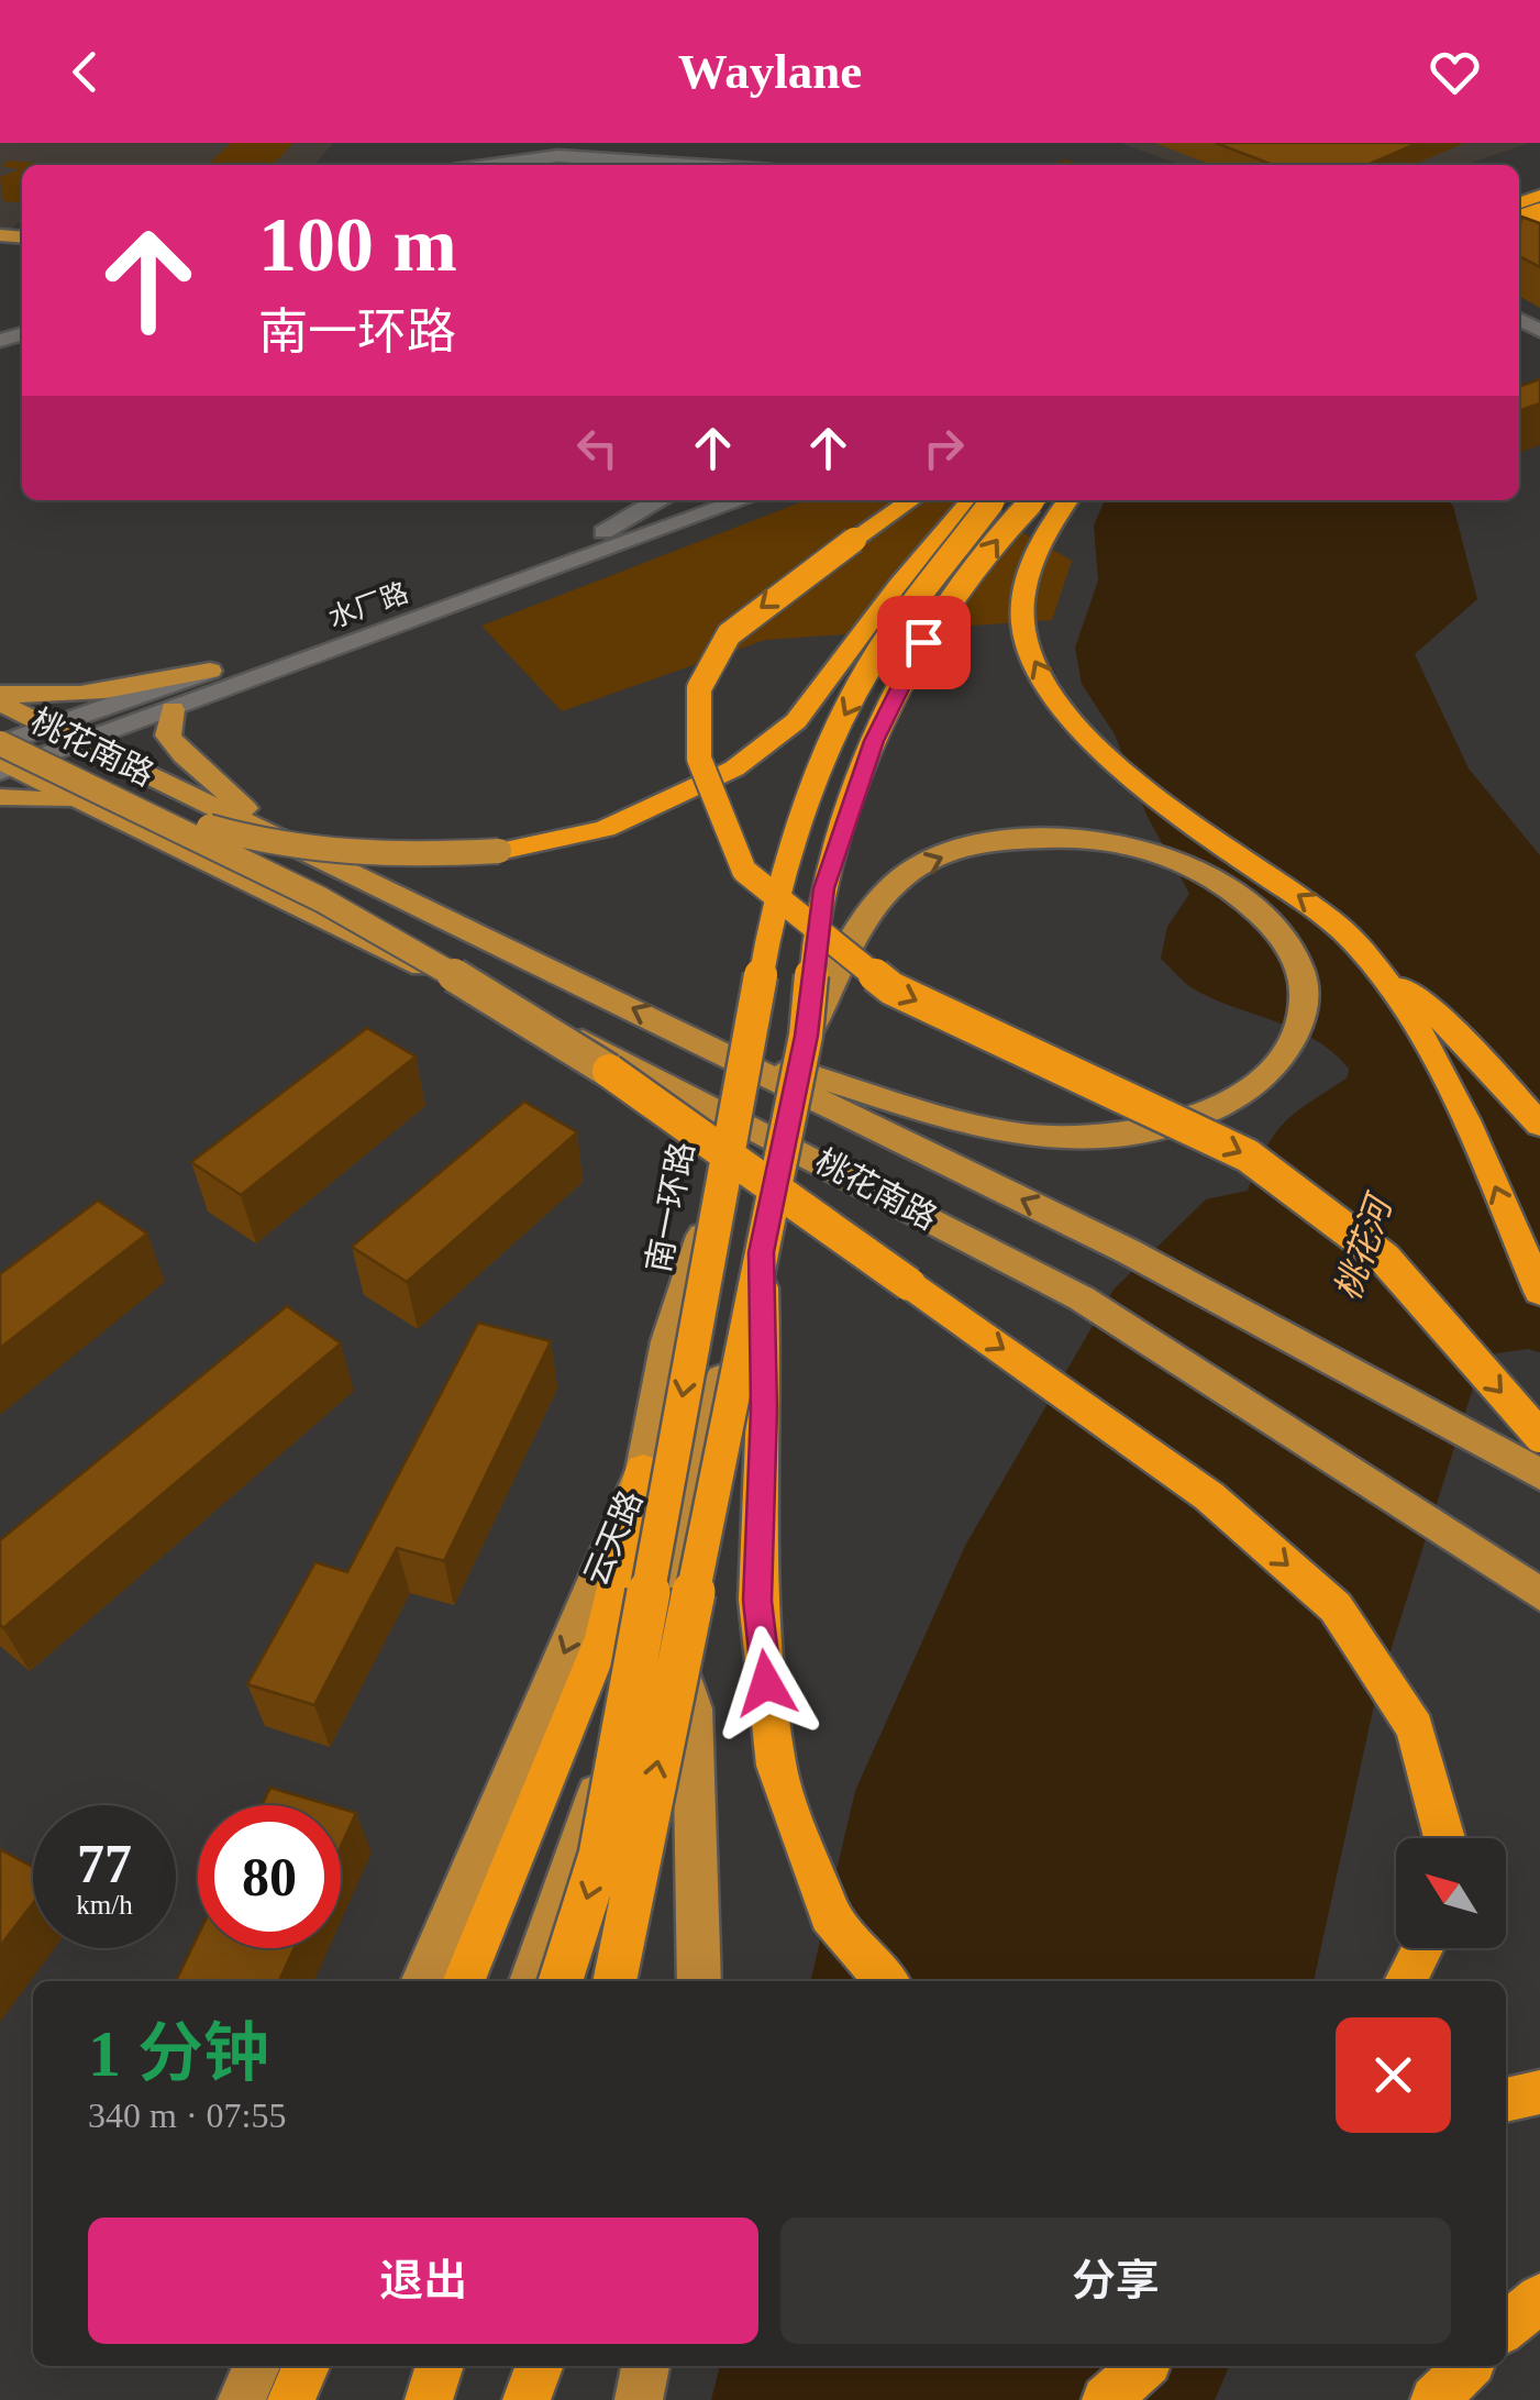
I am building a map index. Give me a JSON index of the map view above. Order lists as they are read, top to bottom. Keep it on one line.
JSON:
{"streets":{"highway":["南一环路"],"main road":["桃花南路","云天路"],"street":["水厂路"]},"crossings":[["水厂路","桃花南路"],["桃花南路","云天路"]],"water":["桃花河"],"north":"top left","page":{"header":"Waylane","turn":["100 m","南一环路"],"speed":"77 km/h","limit":"80","heading":["1 分钟","340 m · 07:55"],"buttons":["退出","分享"]}}
